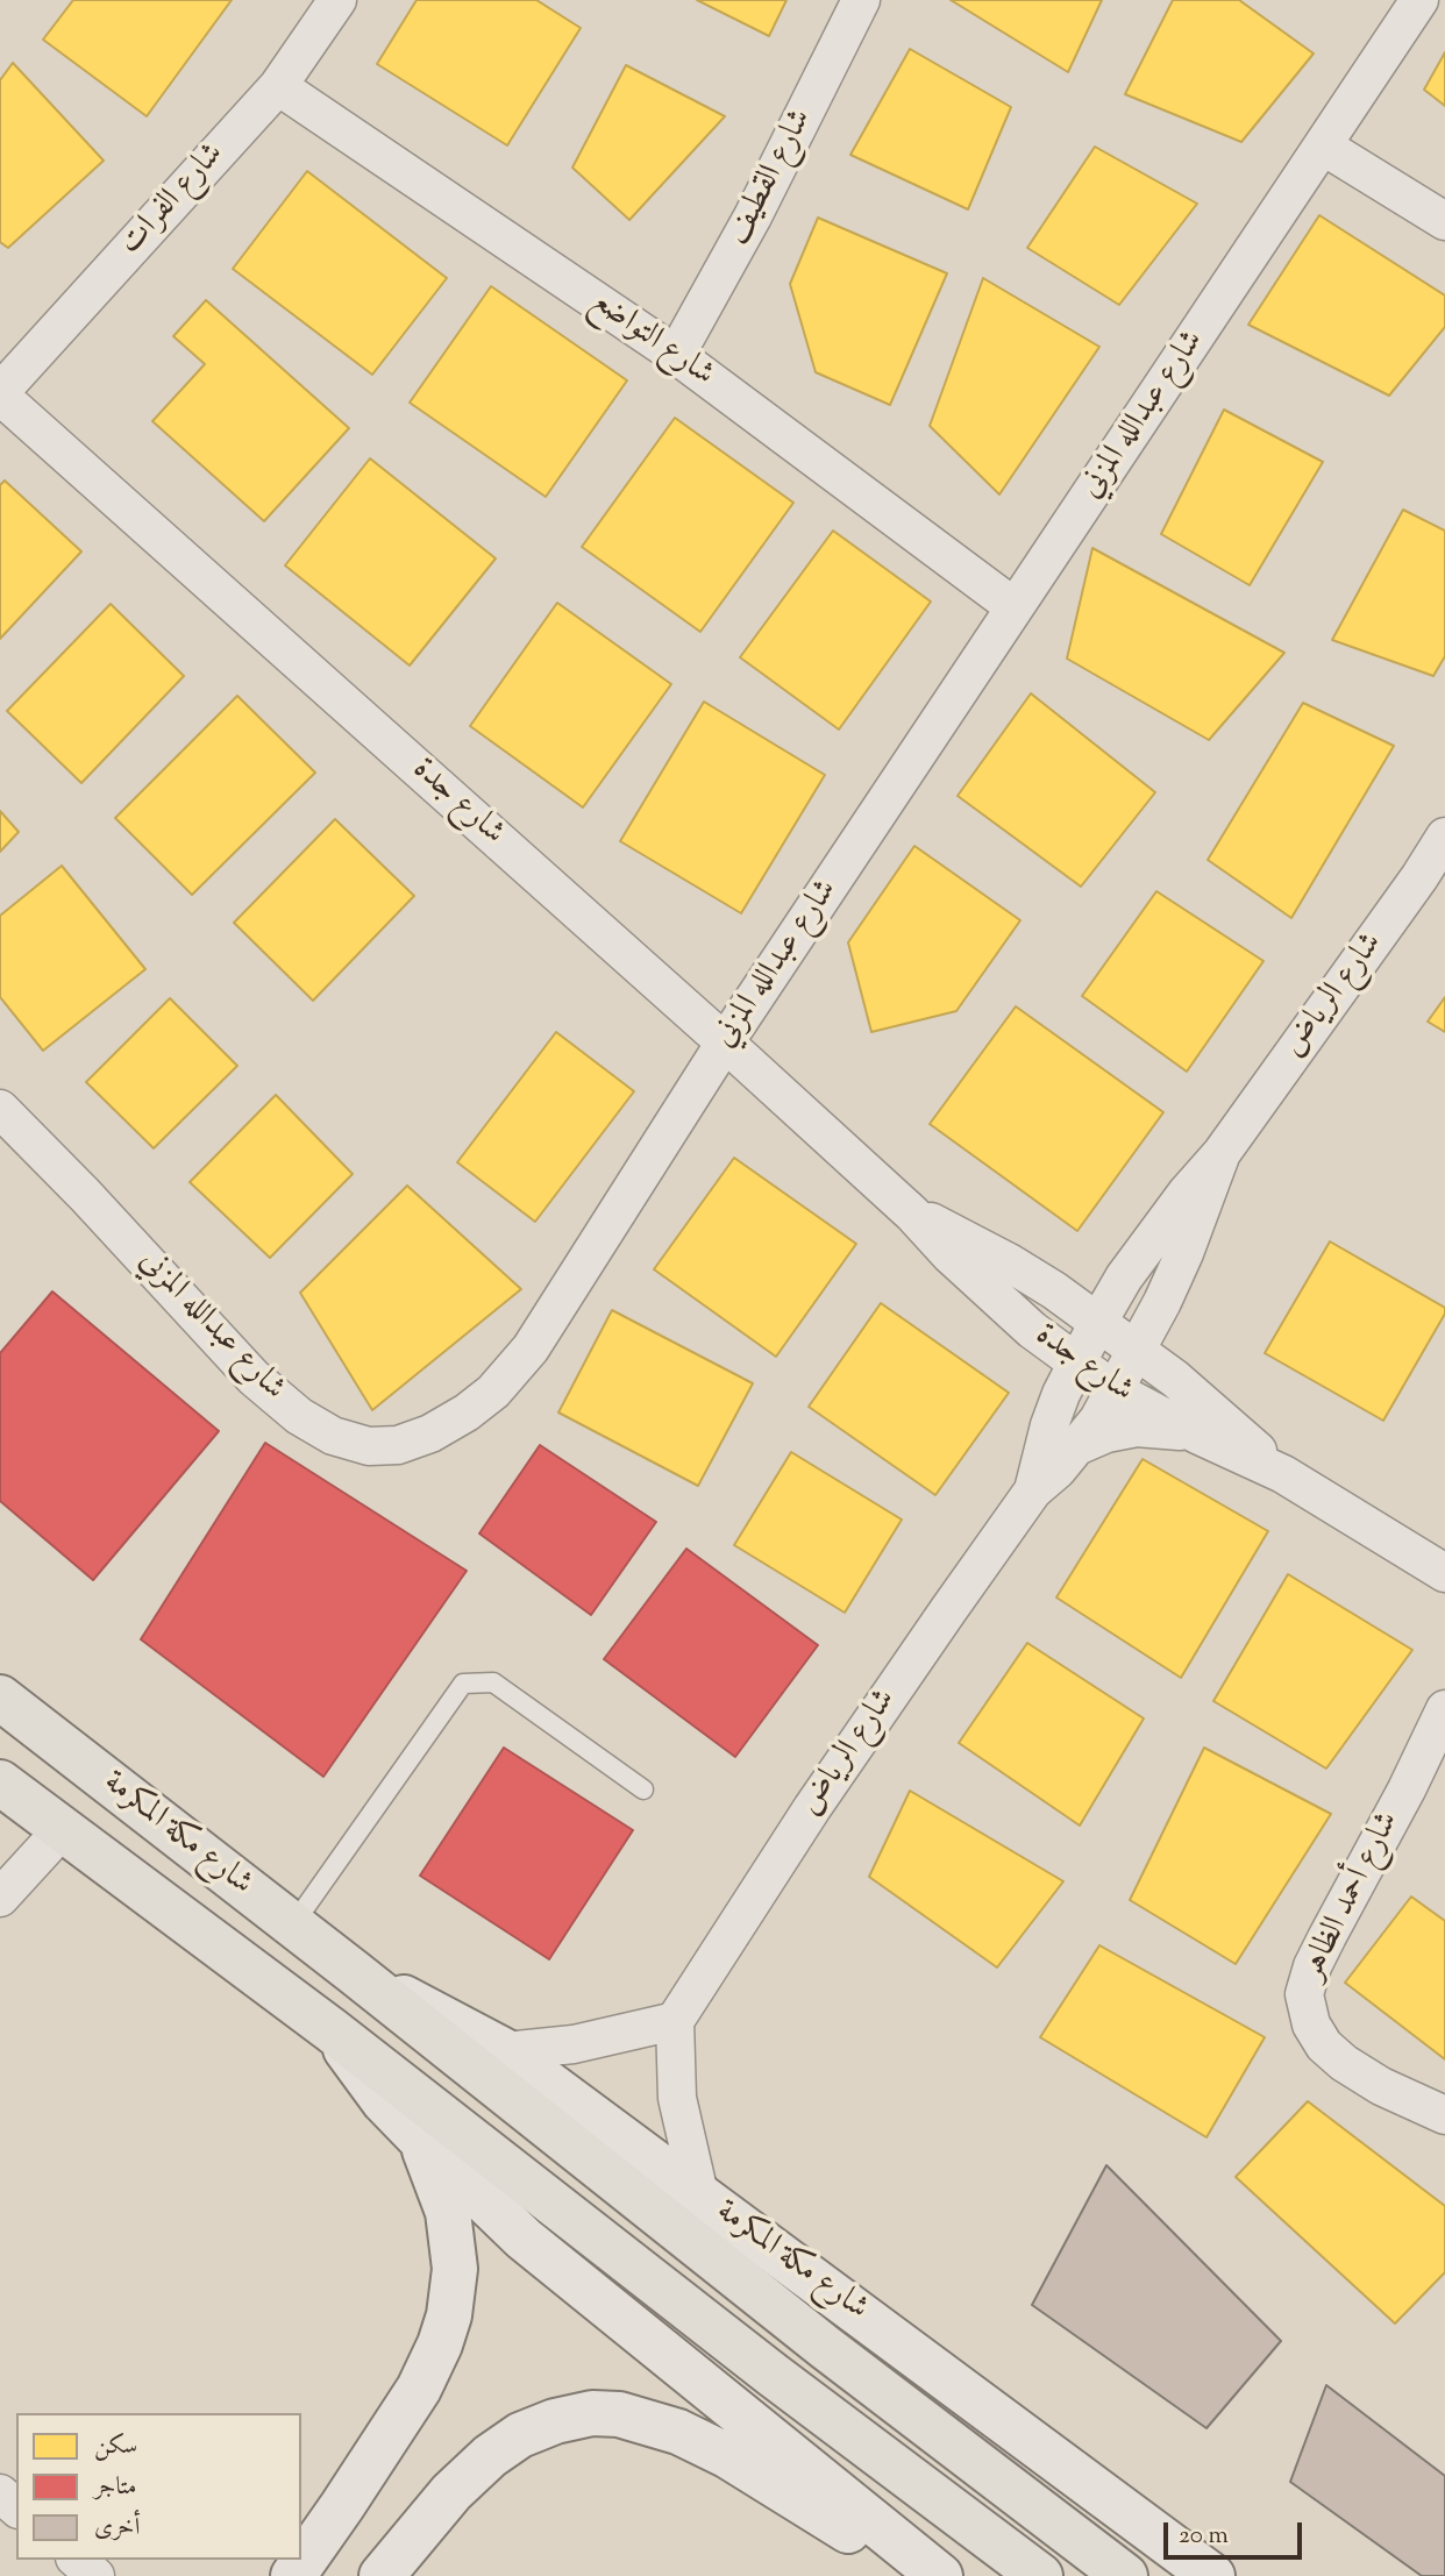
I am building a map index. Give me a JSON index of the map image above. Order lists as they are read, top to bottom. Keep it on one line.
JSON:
{"streets":{"main road":["شارع مكة المكرمة"],"street":["شارع القطيف","شارع الفرات","شارع التواضع","شارع عبدالله المزني","شارع جدة","شارع الرياض","شارع أحمد الظاهر"]},"crossings":[["شارع القطيف","شارع التواضع"],["شارع الفرات","شارع التواضع"],["شارع الفرات","شارع جدة"],["شارع التواضع","شارع عبدالله المزني"],["شارع عبدالله المزني","شارع جدة"],["شارع جدة","شارع الرياض"]],"legend":["سكن","متاجر","أخرى"],"scale_bar":"20 m"}
